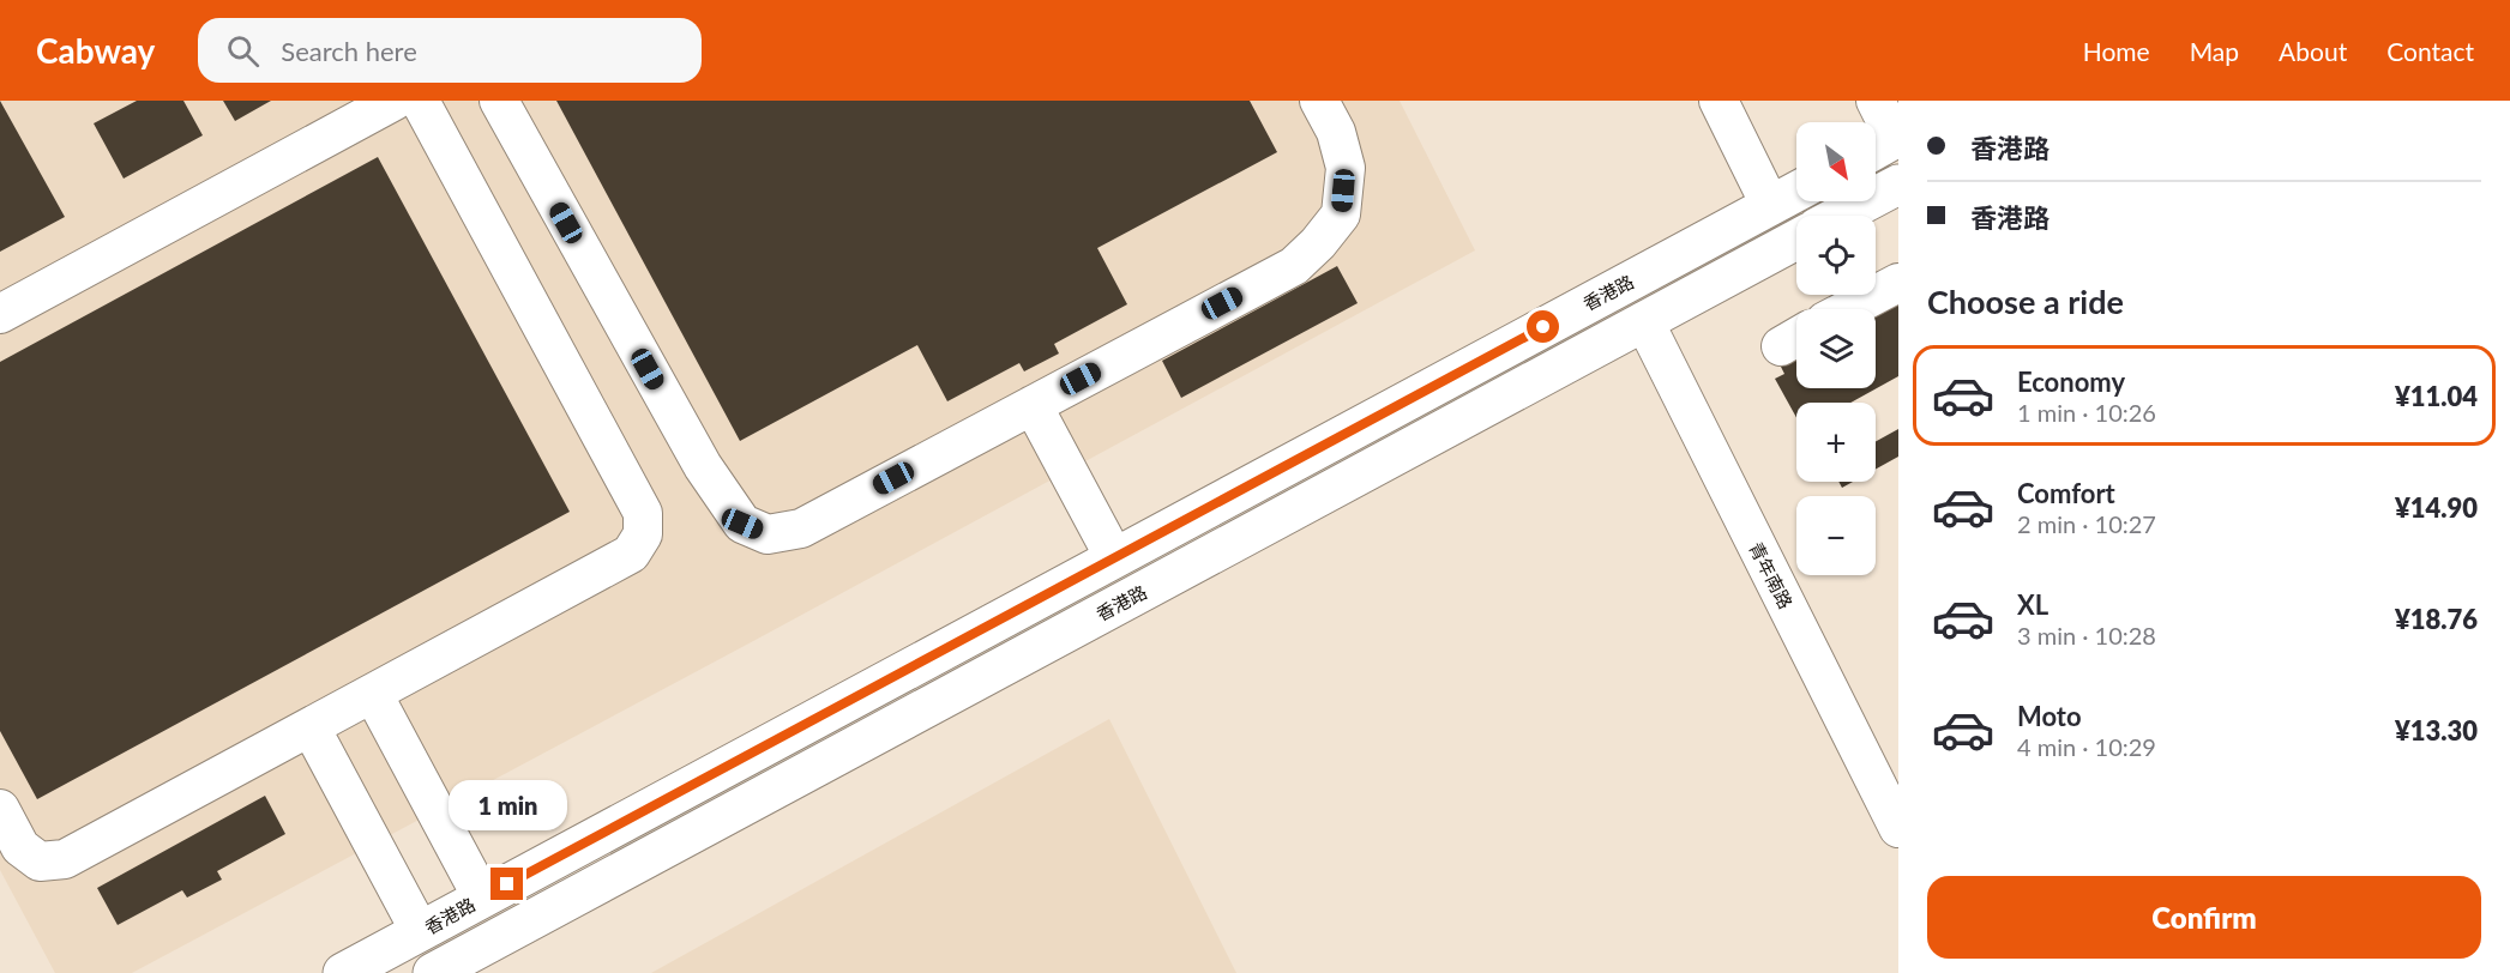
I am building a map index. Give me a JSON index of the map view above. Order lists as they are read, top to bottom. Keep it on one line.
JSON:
{"streets":{"main road":["香港路"],"street":["青年南路"]},"crossings":[["香港路","青年南路"]],"north":"bottom right","page":{"header":"Cabway","search":"Search here","nav":["Home","Map","About","Contact"],"banner":["香港路","香港路"],"map_buttons":["+","−"],"heading":"Choose a ride","list":[{"name":"Economy","note":"1 min · 10:26","value":"¥11.04"},{"name":"Comfort","note":"2 min · 10:27","value":"¥14.90"},{"name":"XL","note":"3 min · 10:28","value":"¥18.76"},{"name":"Moto","note":"4 min · 10:29","value":"¥13.30"}],"bubble":"1 min","buttons":"Confirm"}}
